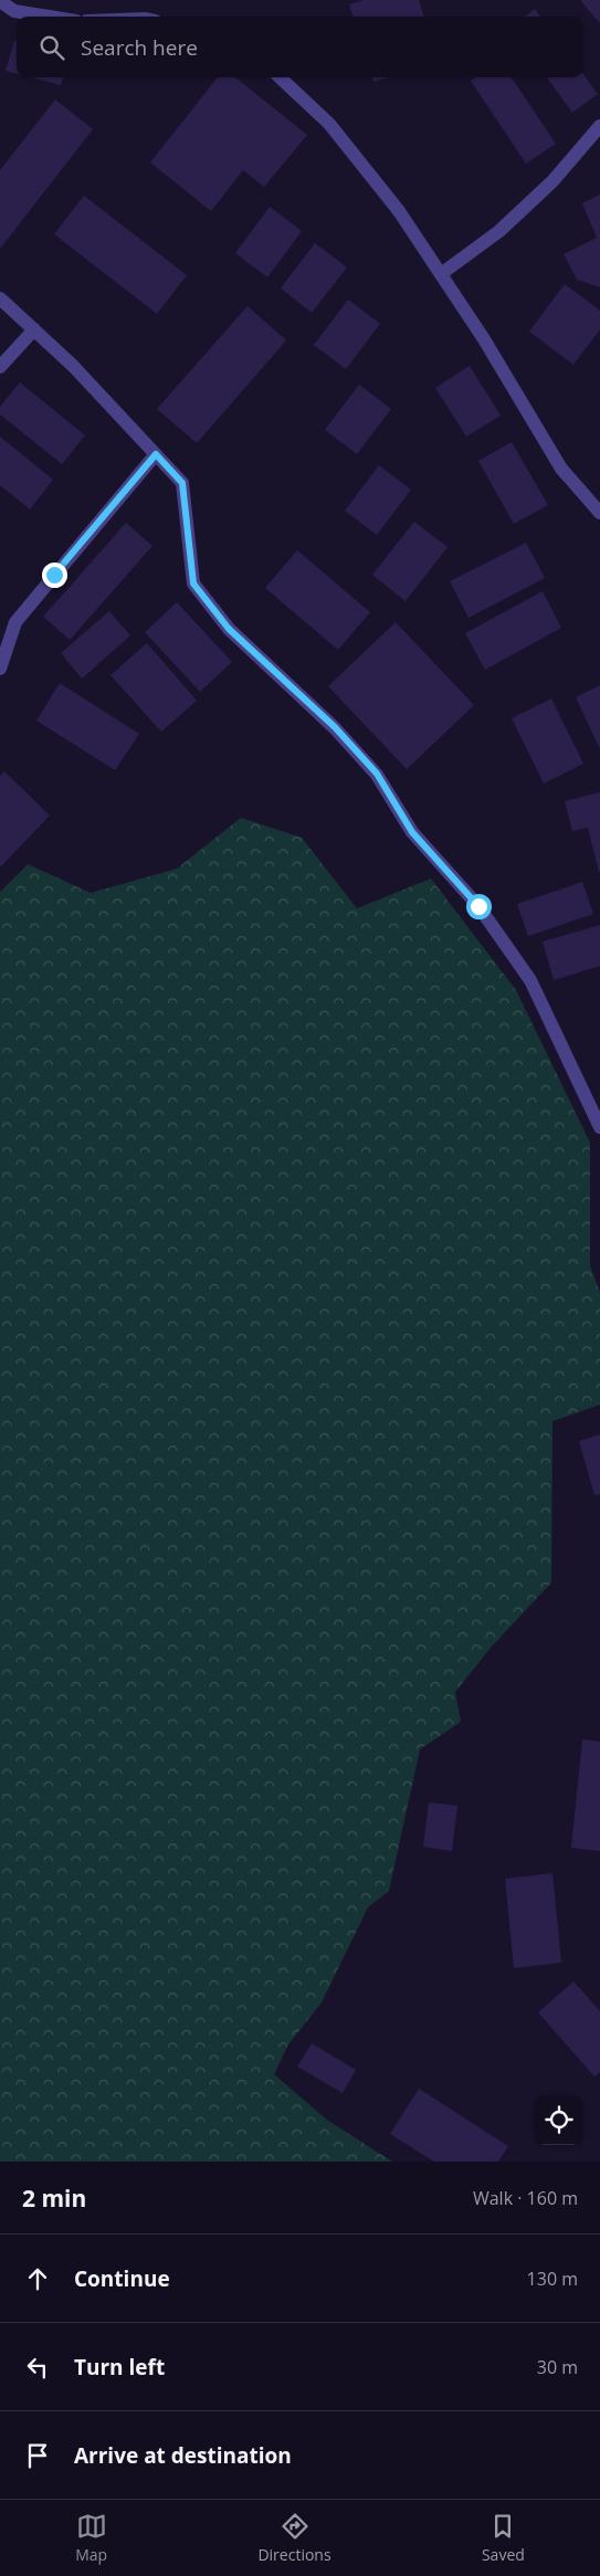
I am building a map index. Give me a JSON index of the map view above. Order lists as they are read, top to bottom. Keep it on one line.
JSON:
{"page":{"search":"Search here","heading":["2 min","Walk · 160 m"],"list":[["Continue","130 m"],["Turn left","30 m"],"Arrive at destination"],"nav":["Map","Directions","Saved"]}}
